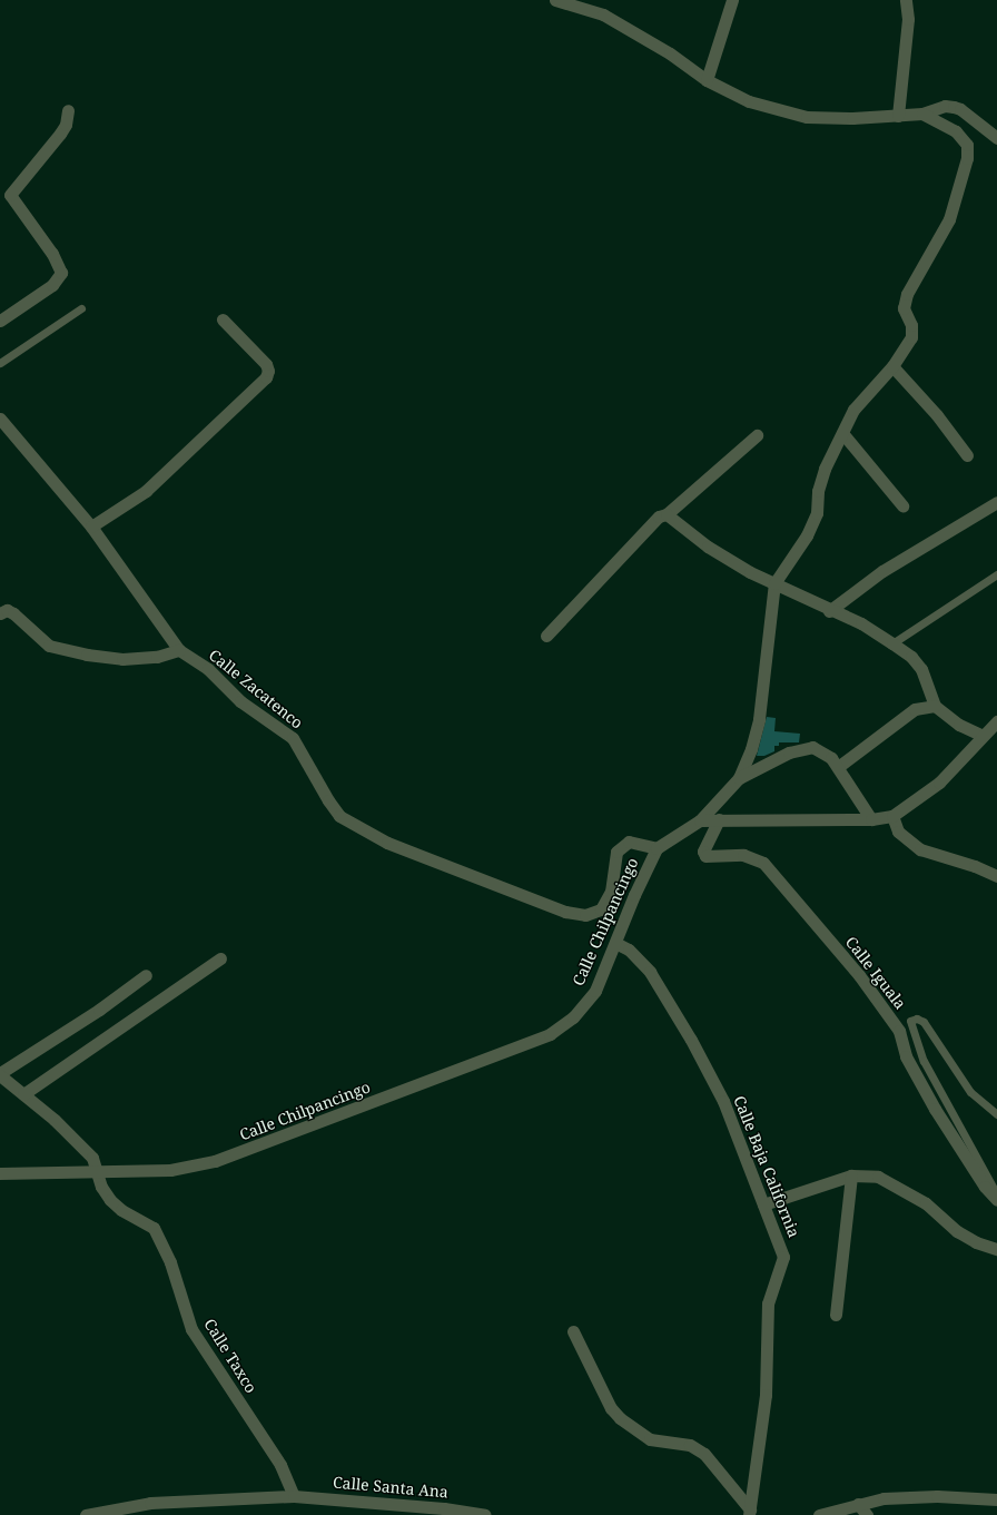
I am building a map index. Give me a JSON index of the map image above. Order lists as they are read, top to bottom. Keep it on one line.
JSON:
{"streets":{"street":["Calle Zacatenco","Calle Chilpancingo","Calle Iguala","Calle Baja California","Calle Taxco","Calle Santa Ana"]},"crossings":[["Calle Zacatenco","Calle Chilpancingo"],["Calle Chilpancingo","Calle Iguala"],["Calle Chilpancingo","Calle Baja California"],["Calle Chilpancingo","Calle Taxco"],["Calle Taxco","Calle Santa Ana"]]}
